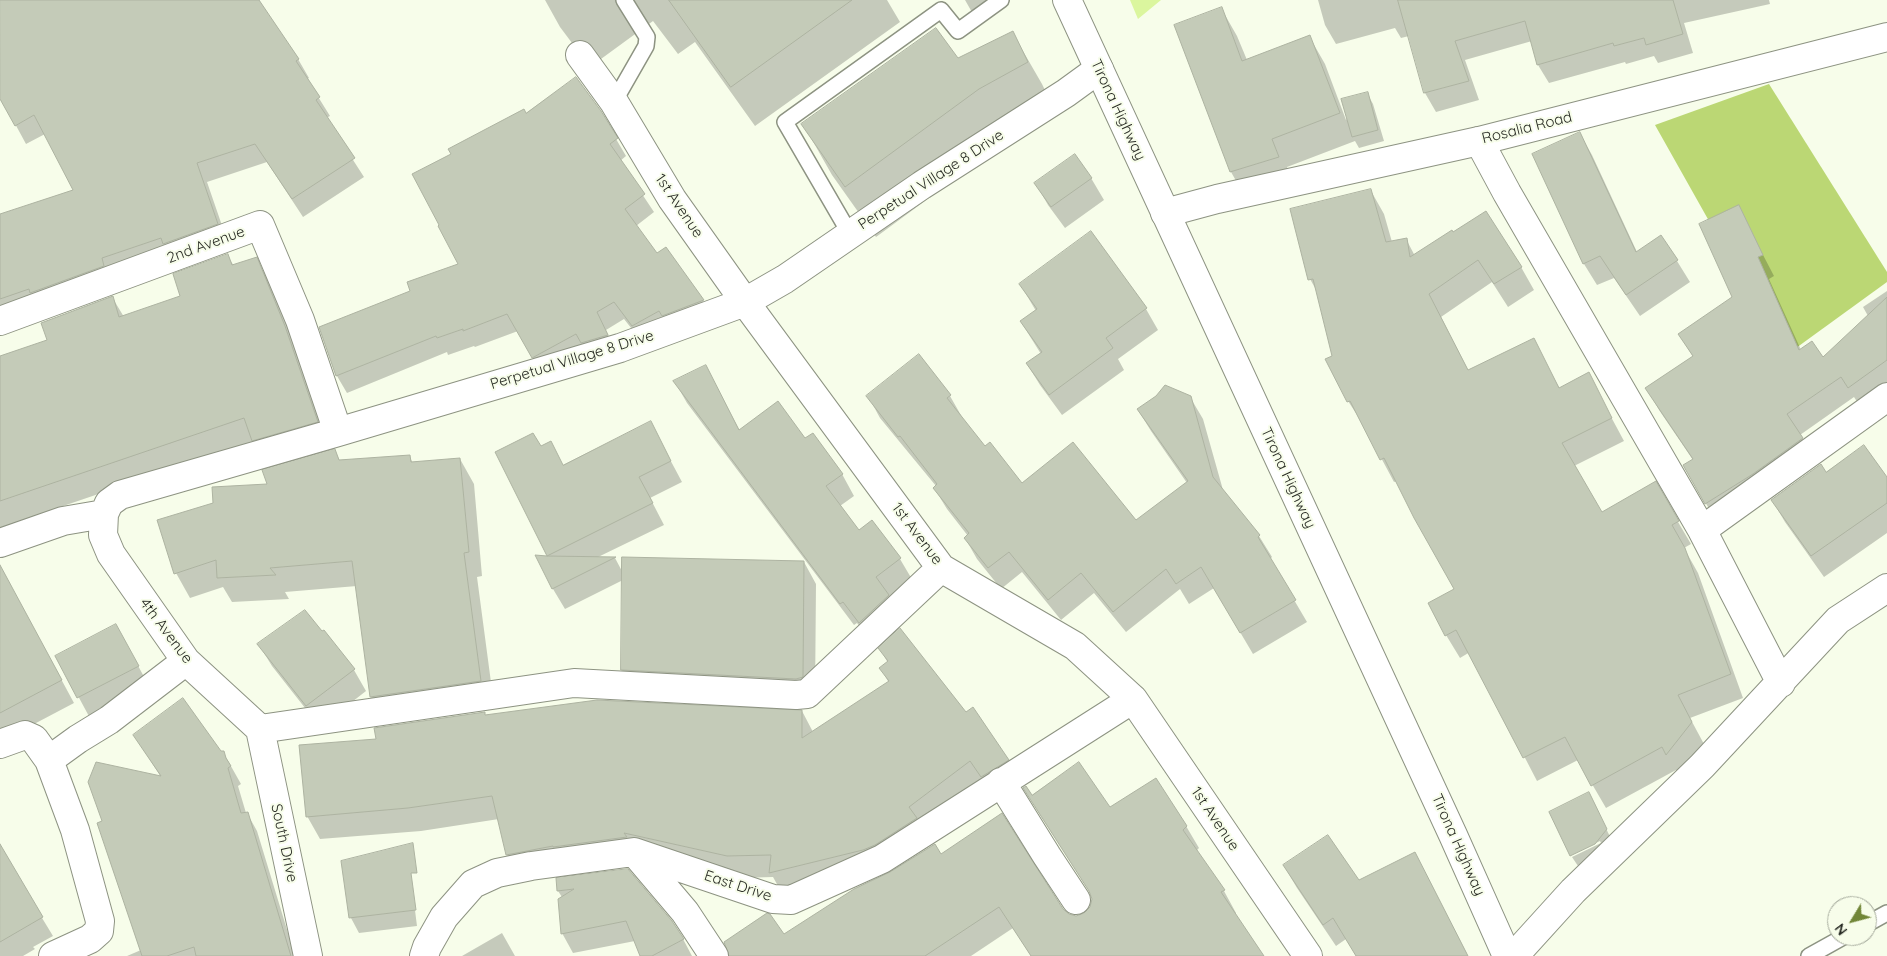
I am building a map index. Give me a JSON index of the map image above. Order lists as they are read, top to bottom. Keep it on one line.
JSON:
{"streets":{"street":["Tirona Highway","Rosalia Road","Perpetual Village 8 Drive","1st Avenue","2nd Avenue","4th Avenue","South Drive","East Drive"]},"crossings":[["Tirona Highway","Rosalia Road"],["Tirona Highway","Perpetual Village 8 Drive"],["Perpetual Village 8 Drive","1st Avenue"],["Perpetual Village 8 Drive","2nd Avenue"],["Perpetual Village 8 Drive","4th Avenue"],["1st Avenue","East Drive"],["4th Avenue","South Drive"]],"north":"bottom left"}
